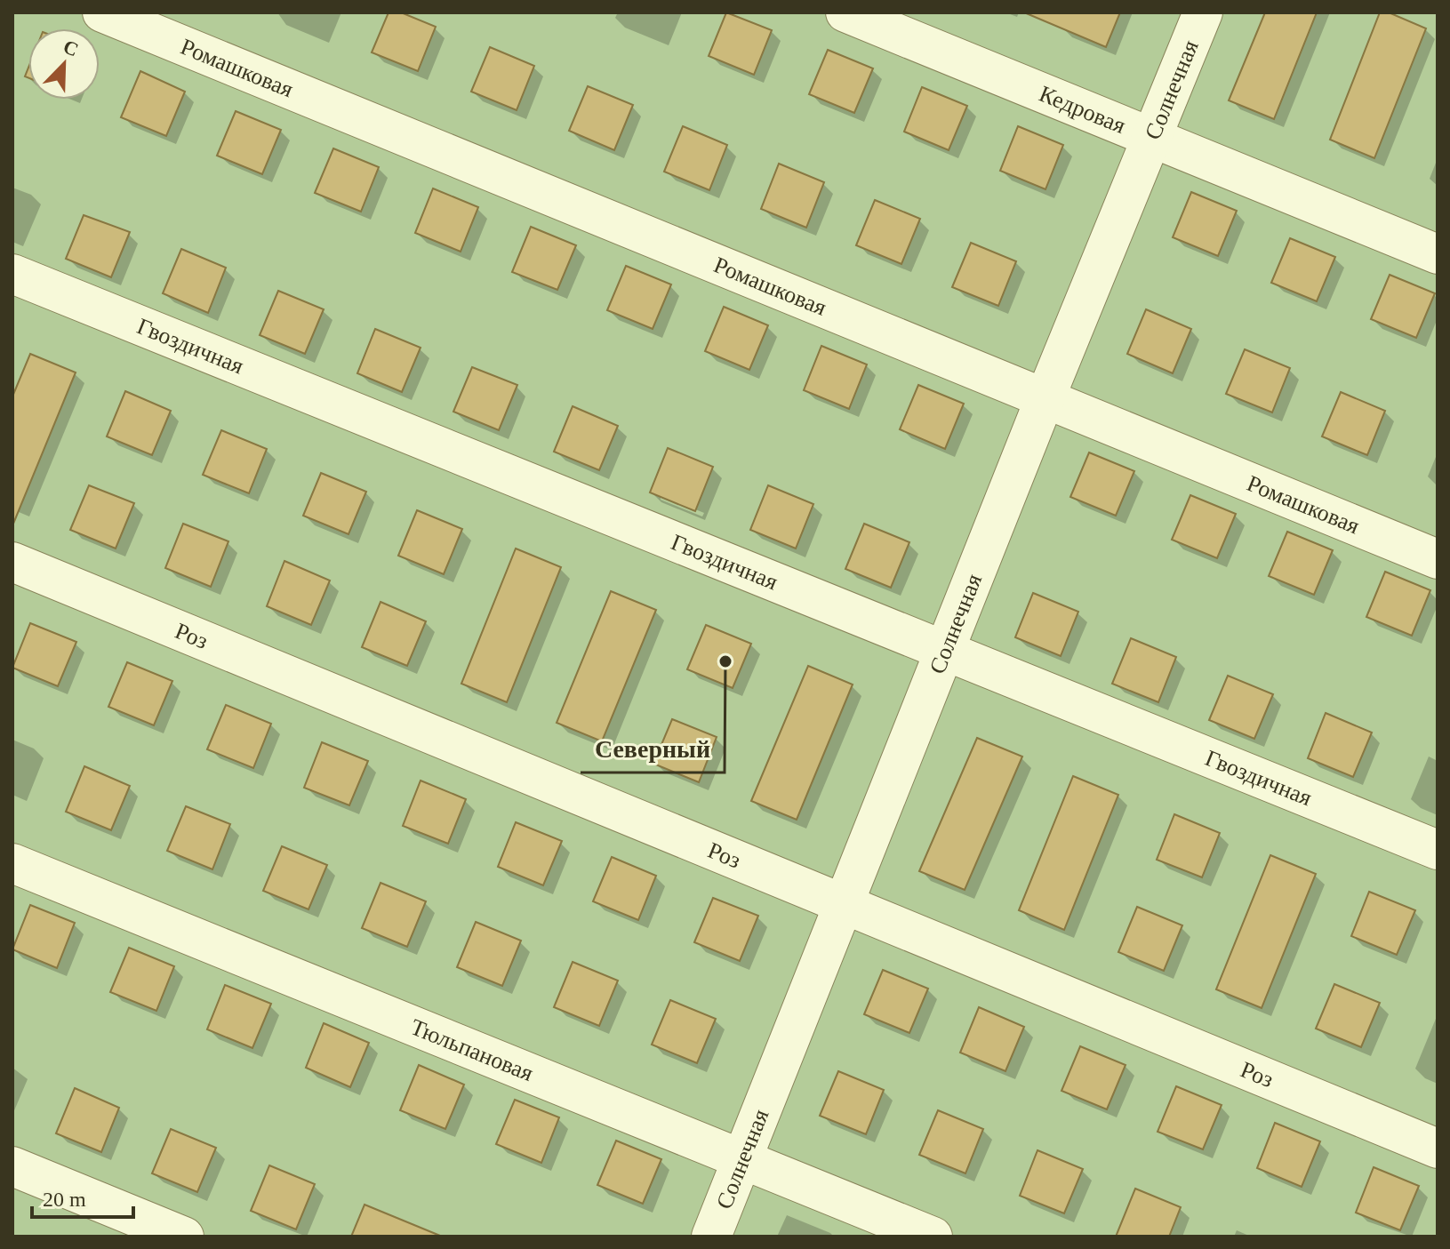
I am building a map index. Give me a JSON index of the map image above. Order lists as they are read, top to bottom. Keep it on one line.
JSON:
{"streets":{"street":["Ромашковая","Солнечная","Кедровая","Гвоздичная","Роз","Тюльпановая"]},"crossings":[["Ромашковая","Солнечная"],["Солнечная","Кедровая"],["Солнечная","Гвоздичная"],["Солнечная","Роз"],["Солнечная","Тюльпановая"]],"places":["Северный"],"scale_bar":"20 m","north":"top right"}
